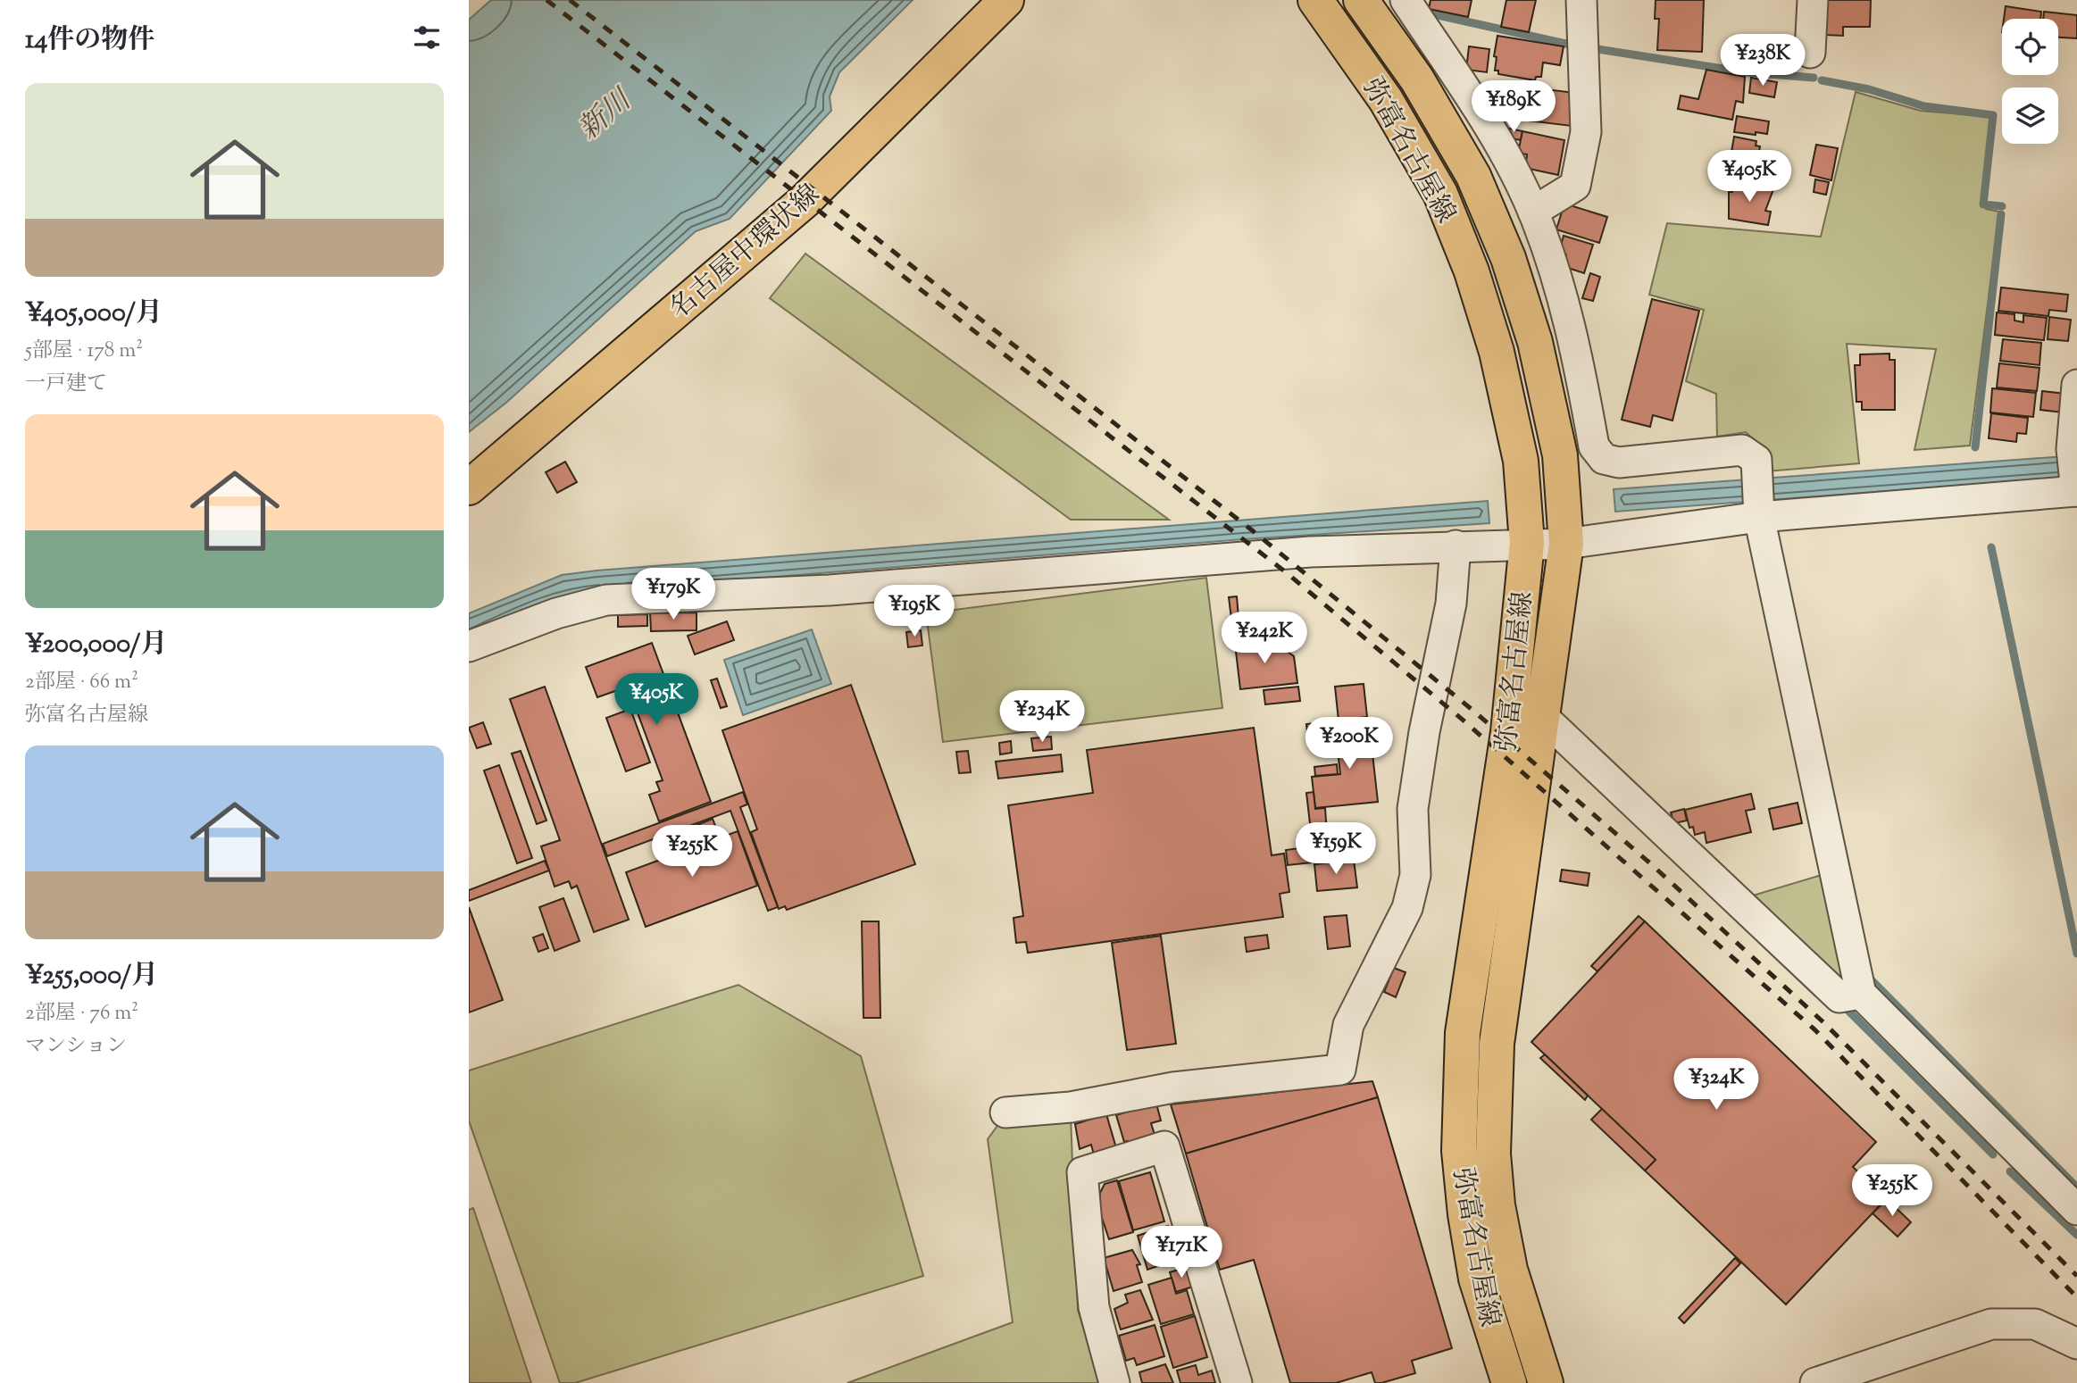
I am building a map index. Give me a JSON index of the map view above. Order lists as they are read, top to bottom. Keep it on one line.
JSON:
{"streets":{"main road":["弥富名古屋線","名古屋中環状線"]},"water":["新川"],"page":{"heading":"14件の物件","price":["¥238K","¥189K","¥405K","¥179K","¥195K","¥242K","¥405K","¥234K","¥200K","¥159K","¥255K","¥324K","¥255K","¥171K"],"list":[{"name":"¥405,000/月","note":"5部屋 · 178 m² · 一戸建て"},{"name":"¥200,000/月","note":"2部屋 · 66 m² · 弥富名古屋線"},{"name":"¥255,000/月","note":"2部屋 · 76 m² · マンション"}]}}
